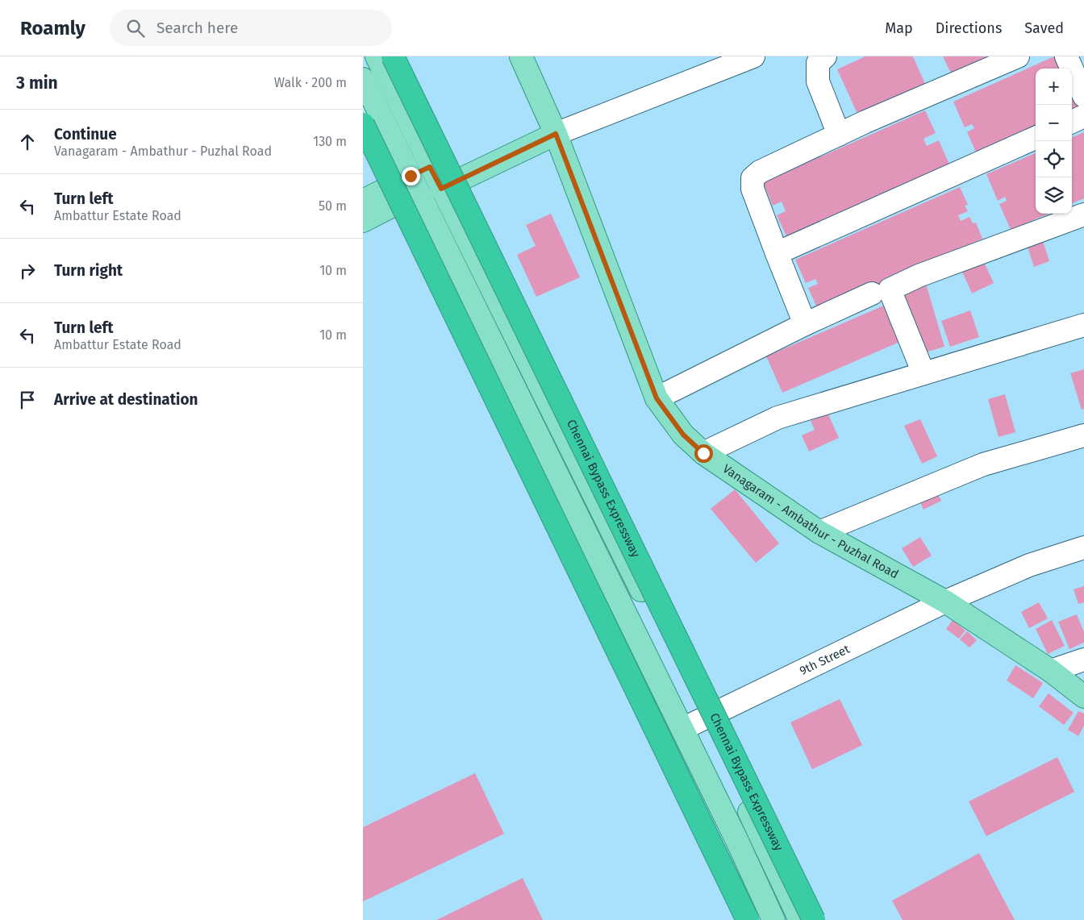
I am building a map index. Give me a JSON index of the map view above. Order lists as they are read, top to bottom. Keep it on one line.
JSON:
{"streets":{"highway":["Chennai Bypass Expressway"],"main road":["Vanagaram - Ambathur - Puzhal Road"],"street":["9th Street"]},"crossings":[["Vanagaram - Ambathur - Puzhal Road","9th Street"]],"page":{"header":"Roamly","search":"Search here","nav":["Map","Directions","Saved"],"heading":["3 min","Walk · 200 m"],"map_buttons":["+","−"],"list":[["Continue","Vanagaram - Ambathur - Puzhal Road","130 m"],["Turn left","Ambattur Estate Road","50 m"],["Turn right","10 m"],["Turn left","Ambattur Estate Road","10 m"],"Arrive at destination"]}}
